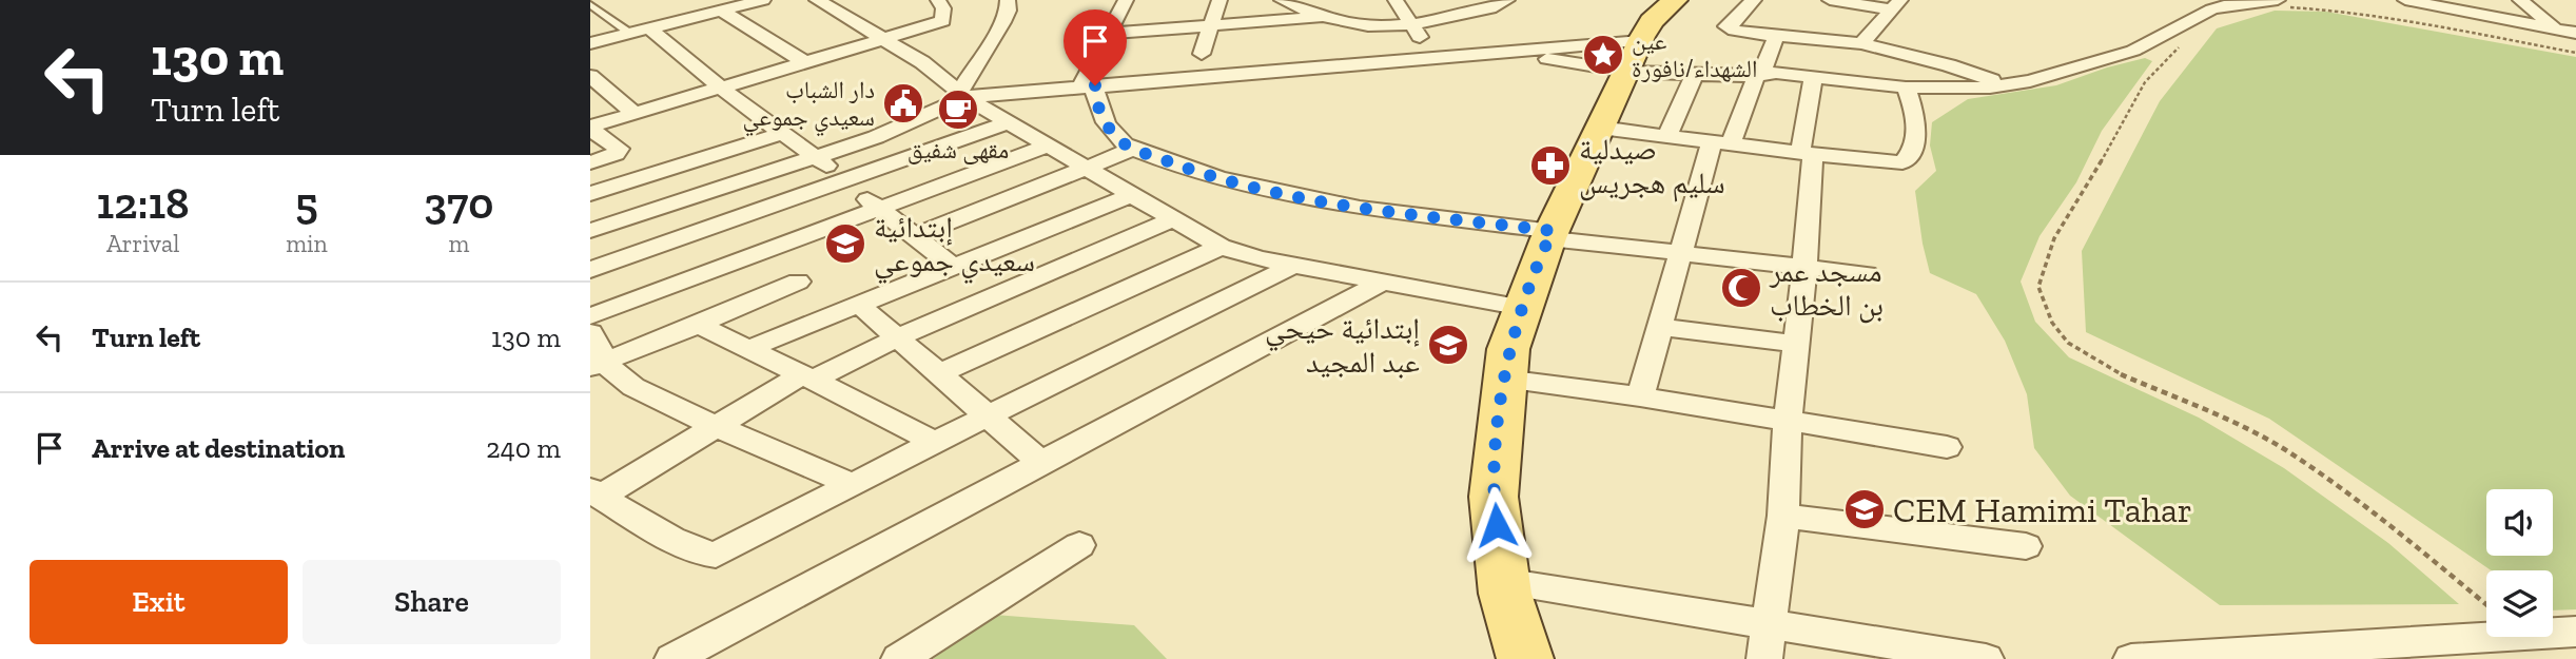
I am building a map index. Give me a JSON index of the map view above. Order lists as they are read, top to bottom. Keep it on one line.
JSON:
{"places":{"place":["عين الشهداء/نافورة"],"public building":["دار الشباب سعيدي جموعي"],"cafe":["مقهى شفيق"],"pharmacy":["صيدلية سليم هجريس"],"school or university":["إبتدائية سعيدي جموعي","إبتدائية حيحي عبد المجيد","CEM Hamimi Tahar"],"mosque":["مسجد عمر بن الخطاب"]},"page":{"turn":["130 m","Turn left"],"eta":["12:18","Arrival","5","min","370","m"],"list":[{"name":"Turn left","value":"130 m"},{"name":"Arrive at destination","value":"240 m"}],"buttons":["Exit","Share"]}}
